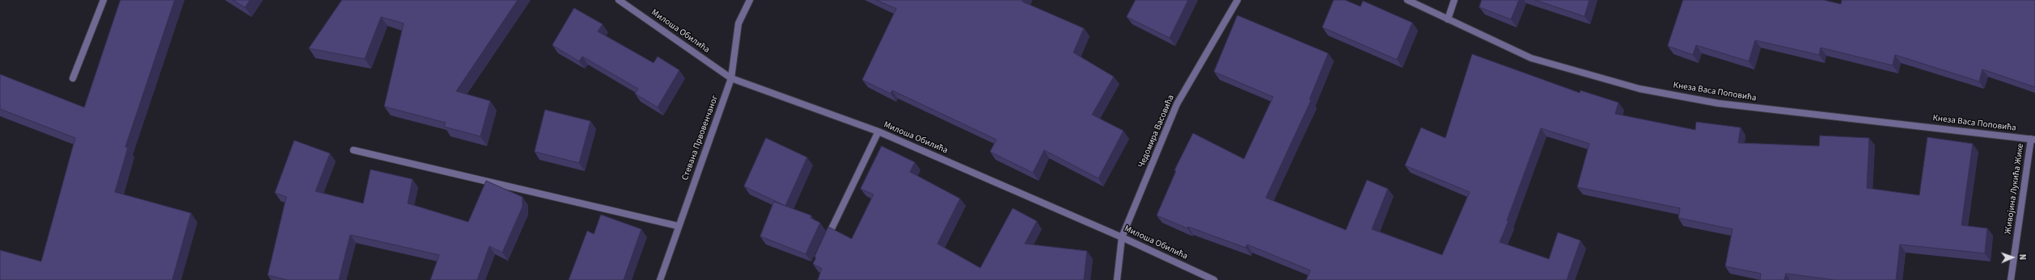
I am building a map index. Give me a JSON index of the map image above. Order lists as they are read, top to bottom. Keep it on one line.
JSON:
{"streets":{"street":["Милоша Обилића","Кнеза Васа Поповића","Чедомира Васовића","Стевана Првовенчаног","Живојина Лукића Жике"]},"crossings":[["Милоша Обилића","Чедомира Васовића"],["Милоша Обилића","Стевана Првовенчаног"],["Кнеза Васа Поповића","Живојина Лукића Жике"]],"north":"right"}
